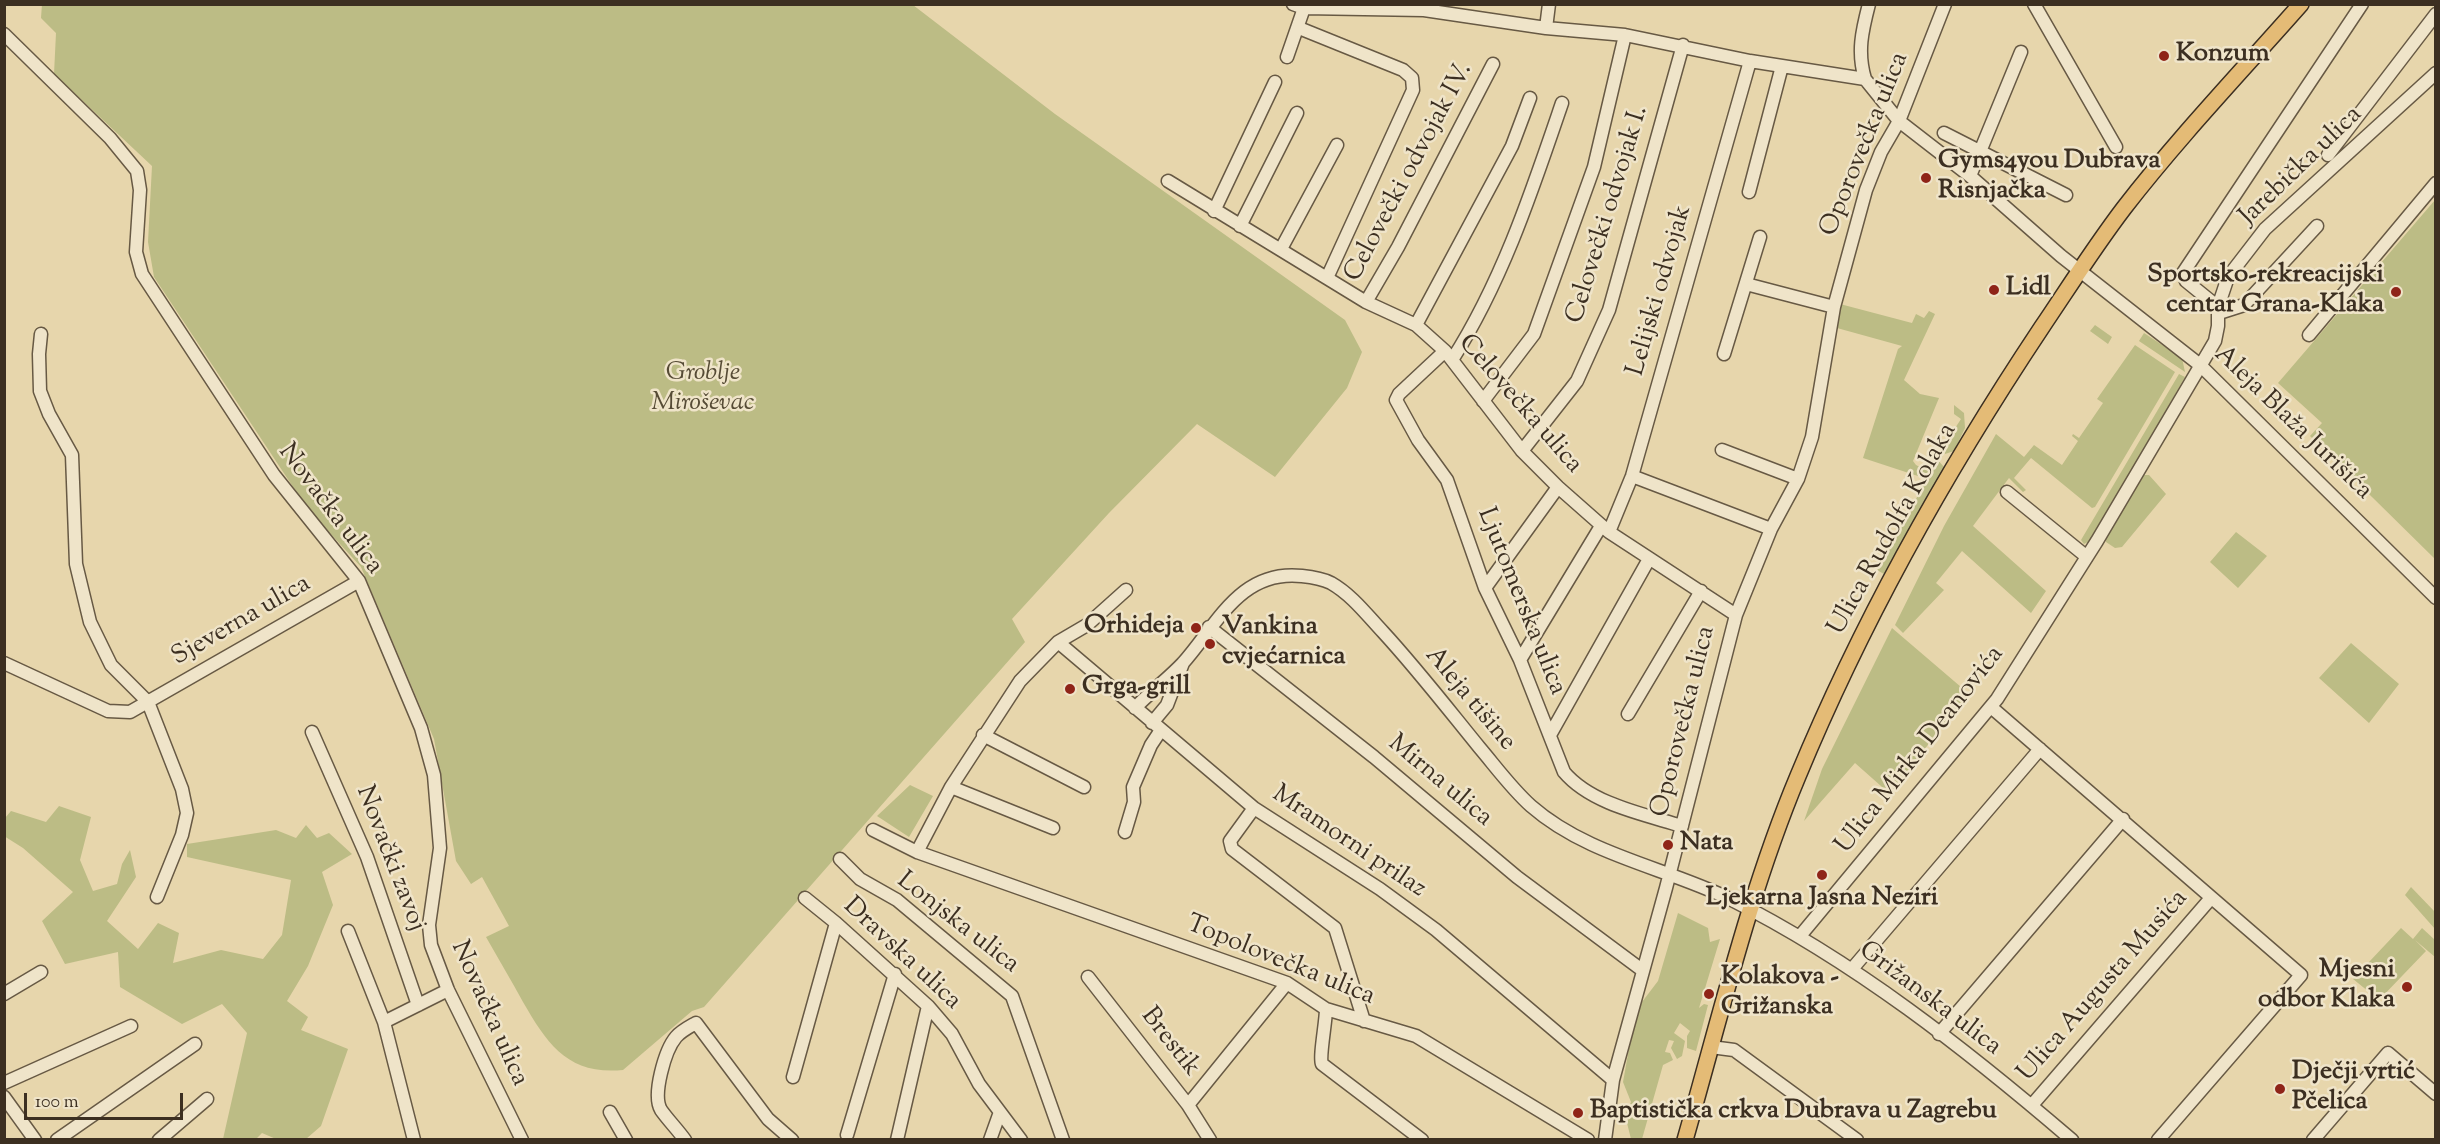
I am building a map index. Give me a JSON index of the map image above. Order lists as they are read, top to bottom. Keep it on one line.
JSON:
{"streets":{"main road":["Ulica Rudolfa Kolaka"],"street":["Oporovečka ulica","Jarebička ulica","Celovečki odvojak IV.","Celovečki odvojak I.","Lelijski odvojak","Celovečka ulica","Aleja Blaža Jurišića","Novačka ulica","Ljutomerska ulica","Sjeverna ulica","Aleja tišine","Ulica Mirka Deanovića","Mirna ulica","Mramorni prilaz","Novački zavoj","Lonjska ulica","Dravska ulica","Topolovečka ulica","Ulica Augusta Musića","Grižanska ulica","Brestik"]},"crossings":[["Oporovečka ulica","Celovečka ulica"],["Oporovečka ulica","Aleja Blaža Jurišića"],["Oporovečka ulica","Ljutomerska ulica"],["Oporovečka ulica","Aleja tišine"],["Oporovečka ulica","Mirna ulica"],["Oporovečka ulica","Mramorni prilaz"],["Jarebička ulica","Aleja Blaža Jurišića"],["Jarebička ulica","Ulica Mirka Deanovića"],["Celovečki odvojak IV.","Celovečka ulica"],["Celovečki odvojak I.","Celovečka ulica"],["Lelijski odvojak","Celovečka ulica"],["Lelijski odvojak","Ljutomerska ulica"],["Celovečka ulica","Ljutomerska ulica"],["Aleja Blaža Jurišića","Ulica Rudolfa Kolaka"],["Aleja Blaža Jurišića","Ulica Mirka Deanovića"],["Novačka ulica","Sjeverna ulica"],["Ulica Rudolfa Kolaka","Aleja tišine"],["Ulica Rudolfa Kolaka","Grižanska ulica"],["Aleja tišine","Mirna ulica"],["Aleja tišine","Mramorni prilaz"],["Aleja tišine","Grižanska ulica"],["Ulica Mirka Deanovića","Grižanska ulica"],["Ulica Augusta Musića","Grižanska ulica"]],"parks":["Groblje Miroševac"],"places":["Konzum","Gyms4you Dubrava Risnjačka","Lidl","Sportsko-rekreacijski centar Grana-Klaka","Orhideja","Vankina cvjećarnica","Grga-grill","Nata","Ljekarna Jasna Neziri","Mjesni odbor Klaka","Kolakova - Grižanska","Dječji vrtić Pčelica","Baptistička crkva Dubrava u Zagrebu"],"scale_bar":"100 m"}
